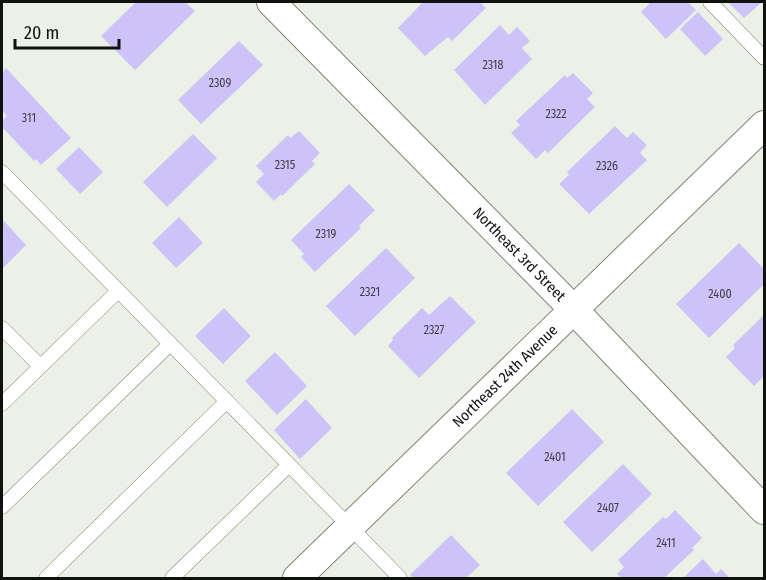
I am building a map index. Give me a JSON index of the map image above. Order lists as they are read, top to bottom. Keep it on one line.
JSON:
{"streets":{"street":["Northeast 3rd Street","Northeast 24th Avenue"]},"crossings":[["Northeast 3rd Street","Northeast 24th Avenue"]],"house_numbers":["2318","2309","2322","311","2315","2326","2319","2321","2400","2327","2401","2407","2411"],"scale_bar":"20 m"}
